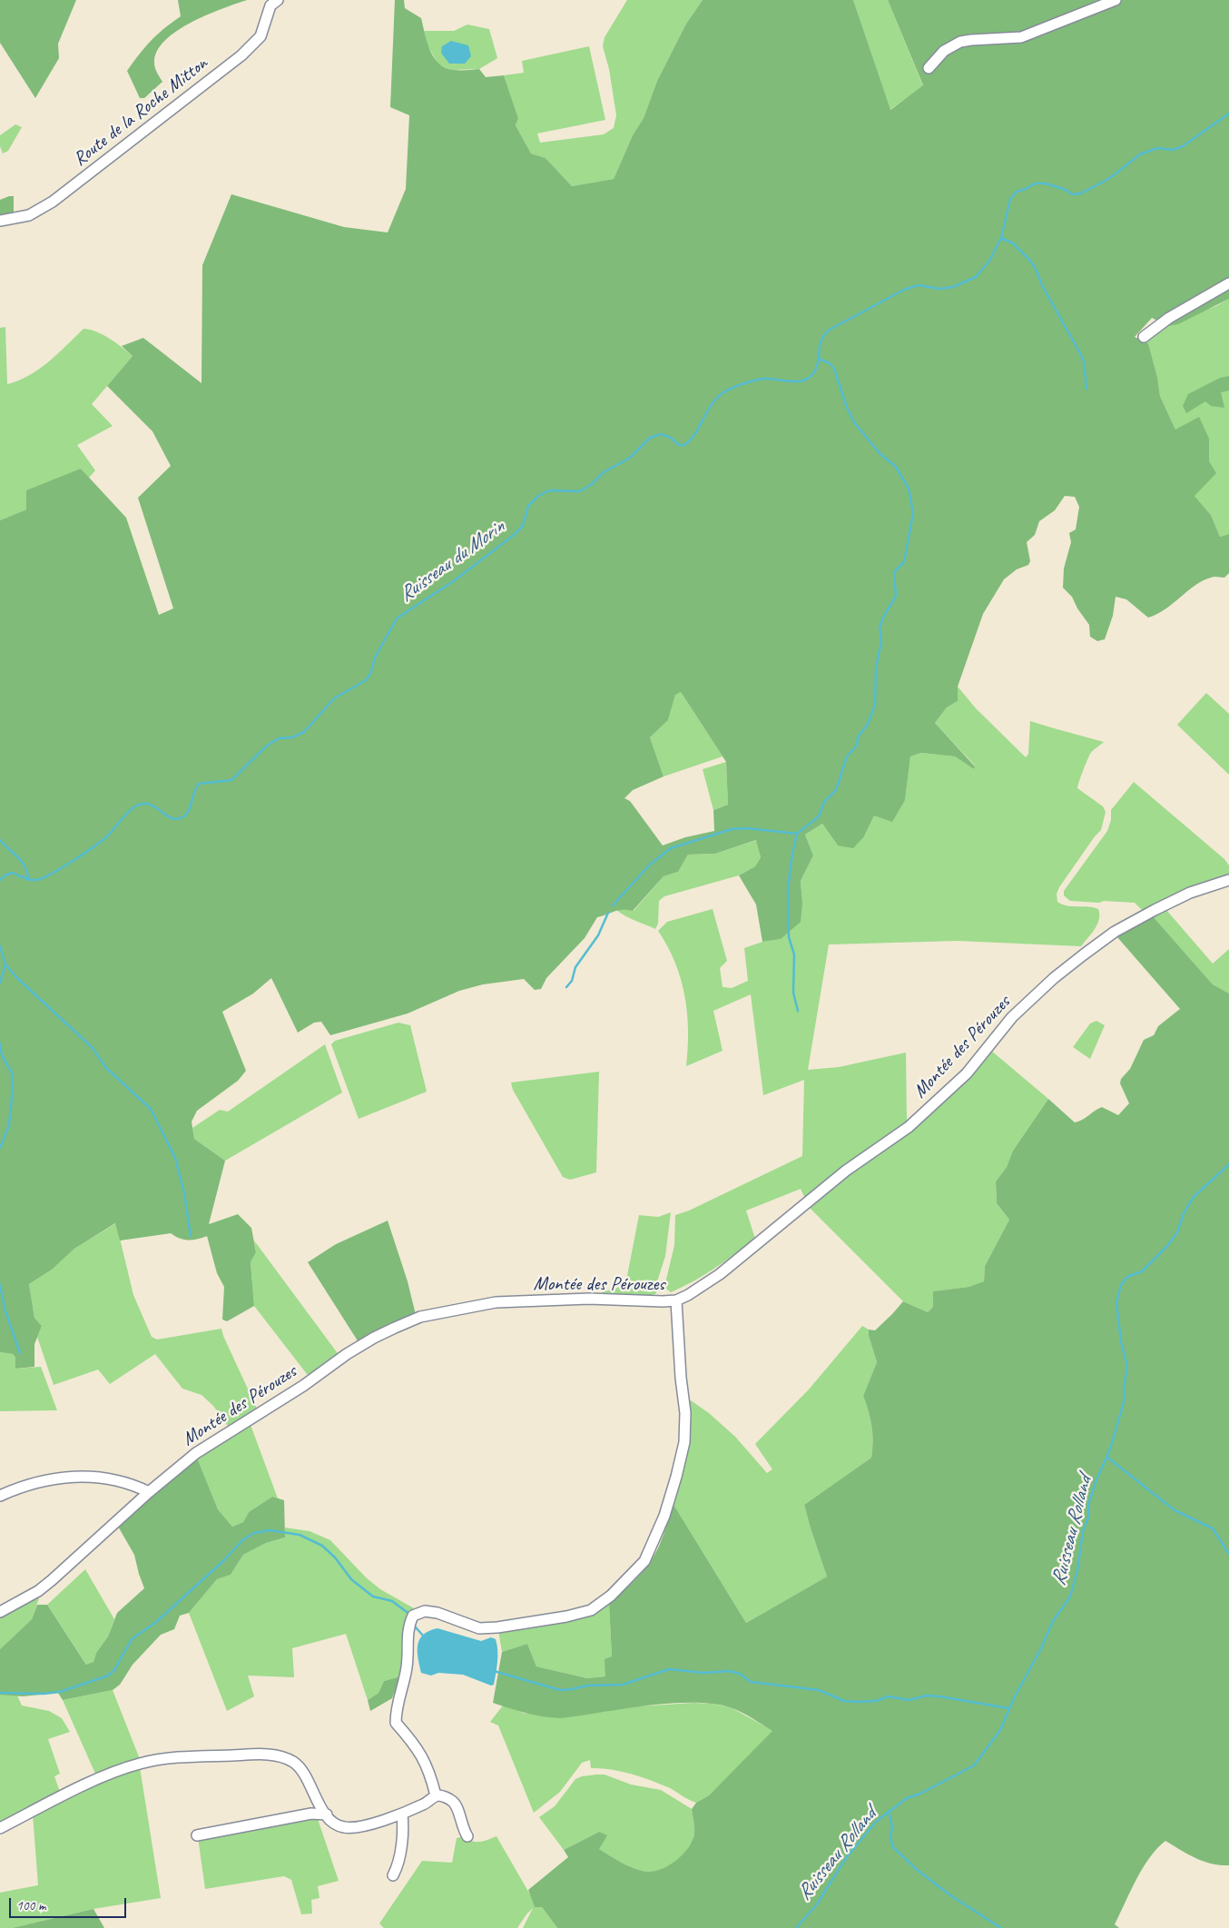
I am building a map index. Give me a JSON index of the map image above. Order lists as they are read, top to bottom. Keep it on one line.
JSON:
{"streets":{"street":["Route de la Roche Mitton","Montée des Pérouzes"]},"water":["Ruisseau du Morin","Ruisseau Rolland"],"scale_bar":"100 m"}
